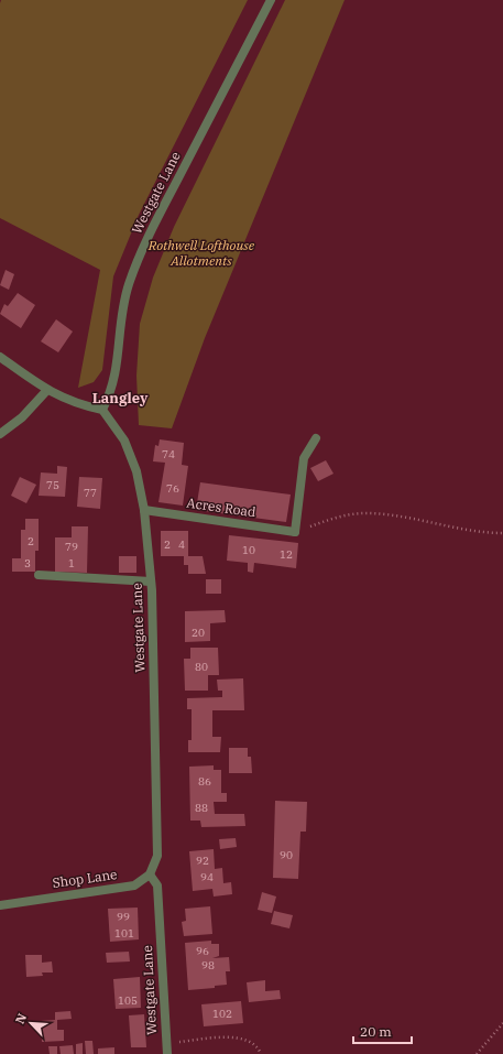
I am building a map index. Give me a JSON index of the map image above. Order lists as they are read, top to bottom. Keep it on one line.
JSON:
{"streets":{"street":["Westgate Lane","Acres Road","Shop Lane"]},"crossings":[["Westgate Lane","Acres Road"],["Westgate Lane","Shop Lane"]],"districts":["Langley"],"parks":["Rothwell Lofthouse Allotments"],"house_numbers":["74","75","76","77","2","2","4","79","10","12","3","1","20","80","86","88","90","92","94","99","101","96","98","105","102"],"scale_bar":"20 m","north":"top left"}
